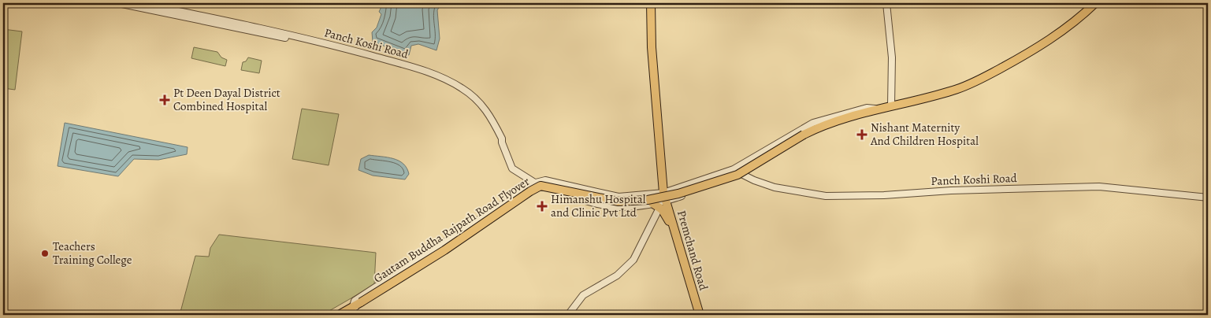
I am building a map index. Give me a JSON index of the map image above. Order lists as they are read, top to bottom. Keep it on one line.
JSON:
{"streets":{"highway":["Gautam Buddha Rajpath Road Flyover","Premchand Road"],"street":["Panch Koshi Road"]},"crossings":[["Panch Koshi Road","Premchand Road"]],"places":{"health":["Pt Deen Dayal District Combined Hospital","Nishant Maternity And Children Hospital","Himanshu Hospital and Clinic Pvt Ltd"],"other":["Teachers Training College"]}}
